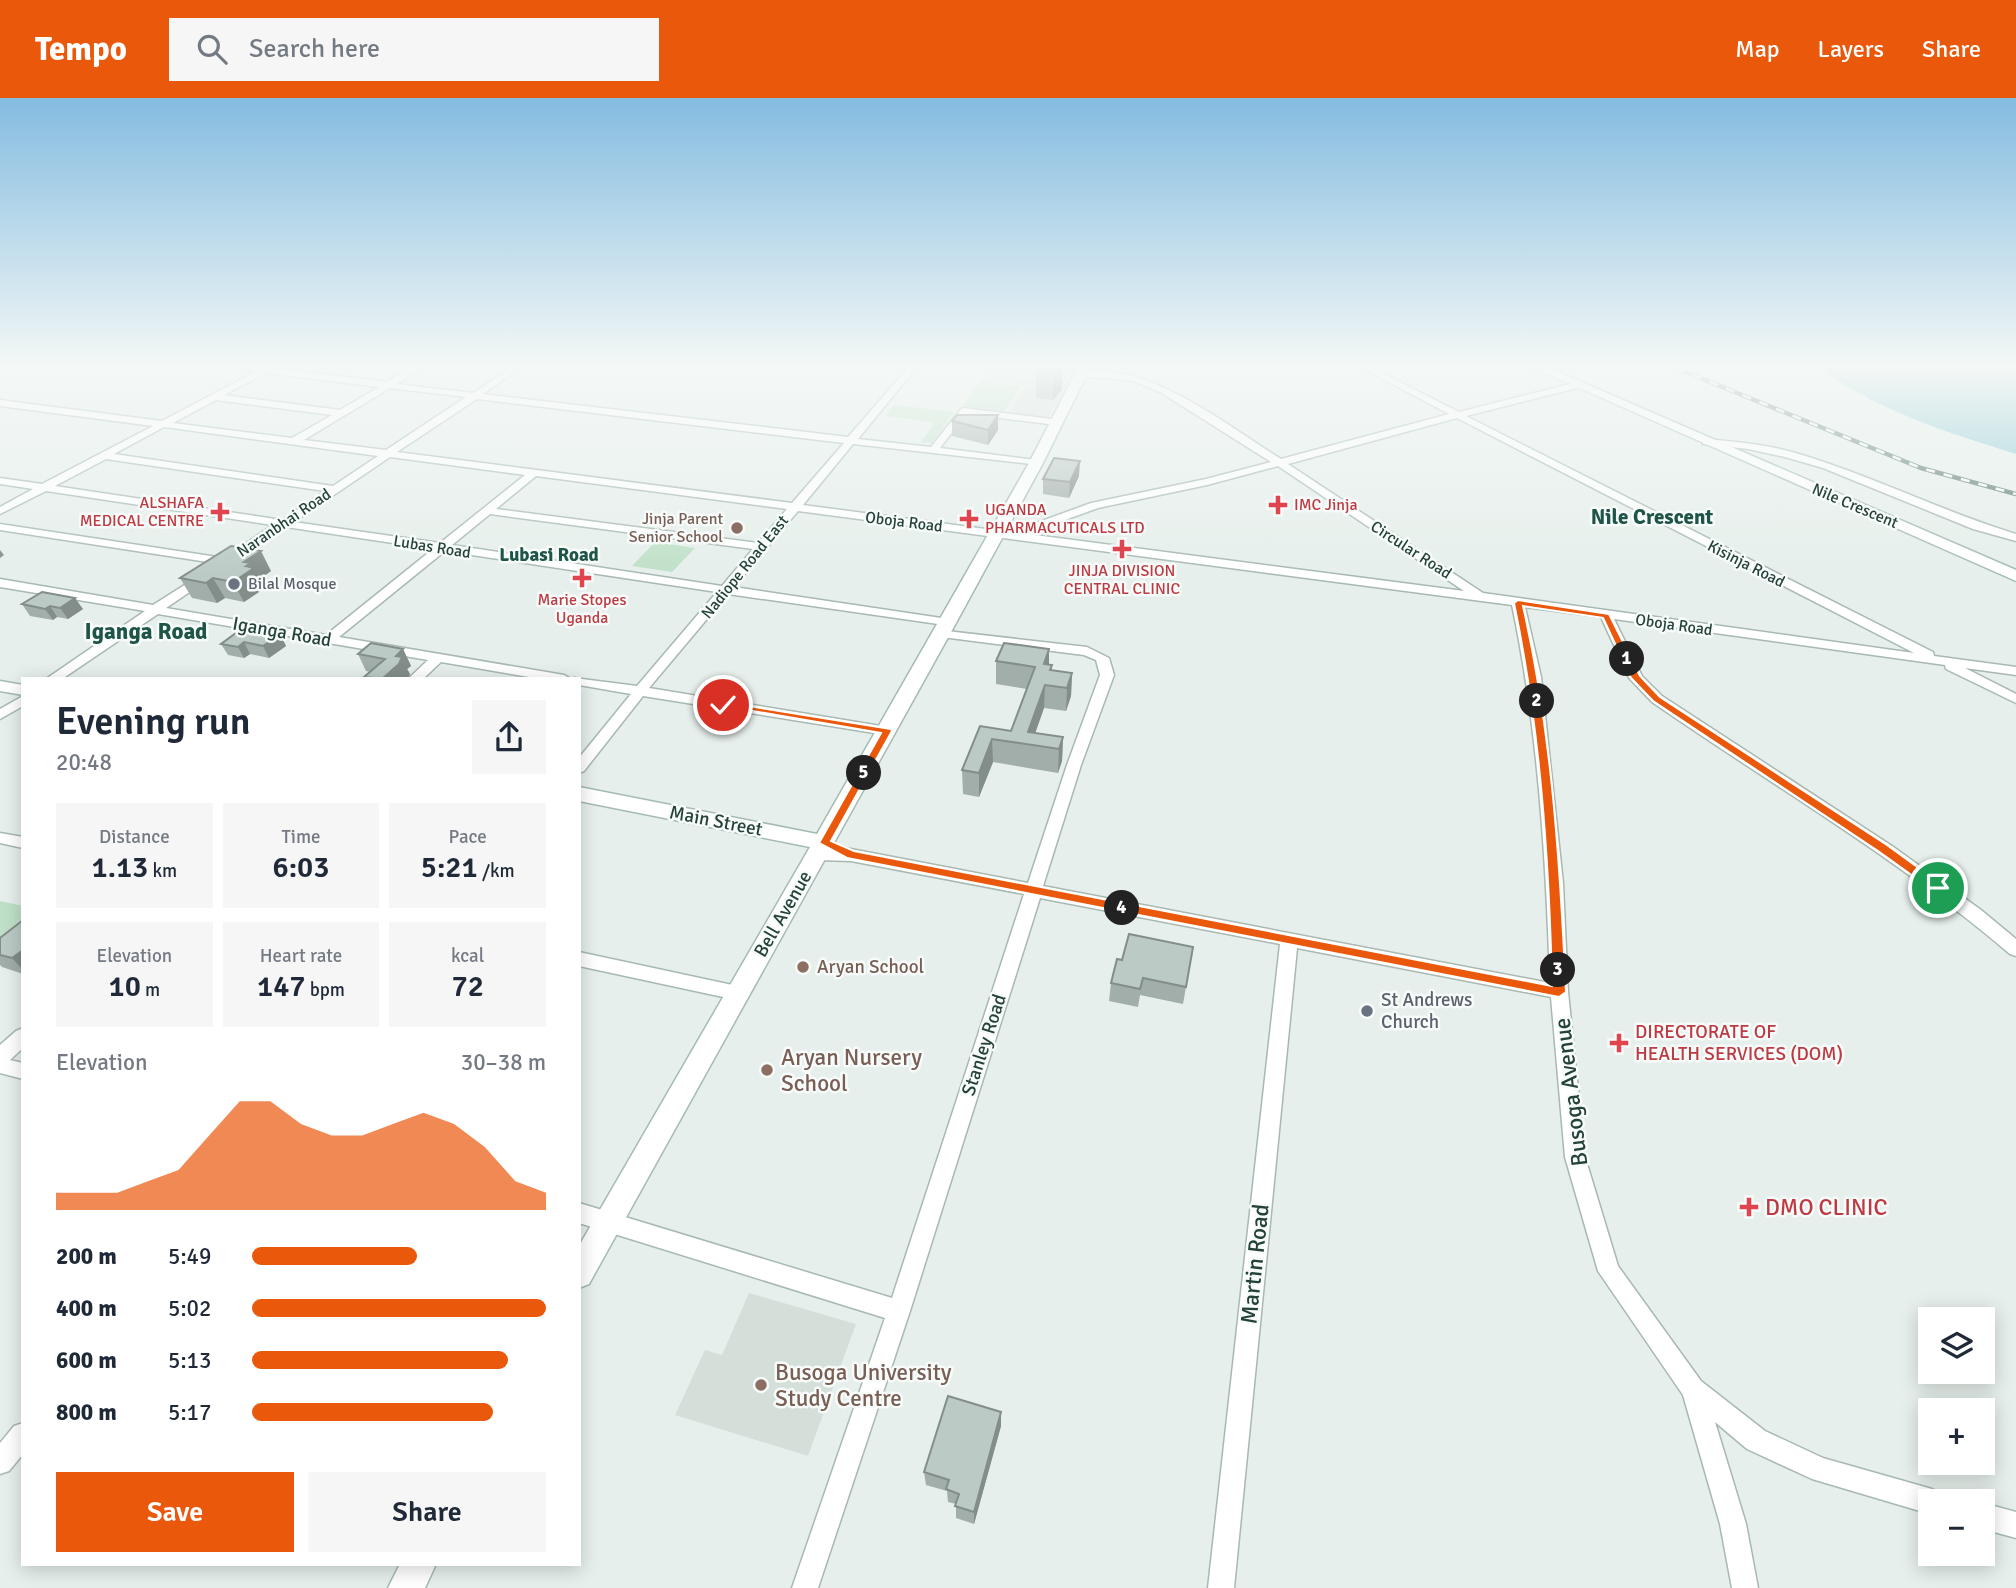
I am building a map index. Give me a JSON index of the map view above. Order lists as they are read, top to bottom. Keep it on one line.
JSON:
{"streets":{"street":["Nile Crescent","Oboja Road","Naranbhai Road","Lubas Road","Circular Road","Kisinja Road","Nadiope Road East","Iganga Road","Main Street","Bell Avenue","Stanley Road","Busoga Avenue","Martin Road"]},"crossings":[["Oboja Road","Naranbhai Road"],["Oboja Road","Circular Road"],["Oboja Road","Kisinja Road"],["Oboja Road","Nadiope Road East"],["Oboja Road","Bell Avenue"],["Oboja Road","Busoga Avenue"],["Naranbhai Road","Lubas Road"],["Naranbhai Road","Iganga Road"],["Lubas Road","Nadiope Road East"],["Lubas Road","Bell Avenue"],["Lubas Road","Stanley Road"],["Main Street","Bell Avenue"],["Main Street","Stanley Road"],["Main Street","Busoga Avenue"],["Main Street","Martin Road"],["Bell Avenue","Stanley Road"]],"districts":["Nile Crescent","Lubasi Road","Iganga Road"],"places":{"health":["IMC Jinja","ALSHAFA MEDICAL CENTRE","UGANDA PHARMACUTICALS LTD","JINJA DIVISION CENTRAL CLINIC","Marie Stopes Uganda","DIRECTORATE OF HEALTH SERVICES (DOM)","DMO CLINIC"],"other":["Jinja Parent Senior School","Bilal Mosque","Aryan School","St Andrews Church","Aryan Nursery School","Busoga University Study Centre"]},"page":{"header":"Tempo","search":"Search here","nav":["Map","Layers","Share"],"pins":["1","2","5","4","3"],"heading":["Evening run","20:48"],"stats":[["Distance","1.13 km"],["Time","6:03"],["Pace","5:21 /km"],["Elevation","10 m"],["Heart rate","147 bpm"],["kcal","72"]],"chart":["Elevation","30–38 m"],"list":[{"name":"200 m","note":"5:49"},{"name":"400 m","note":"5:02"},{"name":"600 m","note":"5:13"},{"name":"800 m","note":"5:17"}],"map_buttons":["+","−"],"buttons":["Save","Share"]}}
